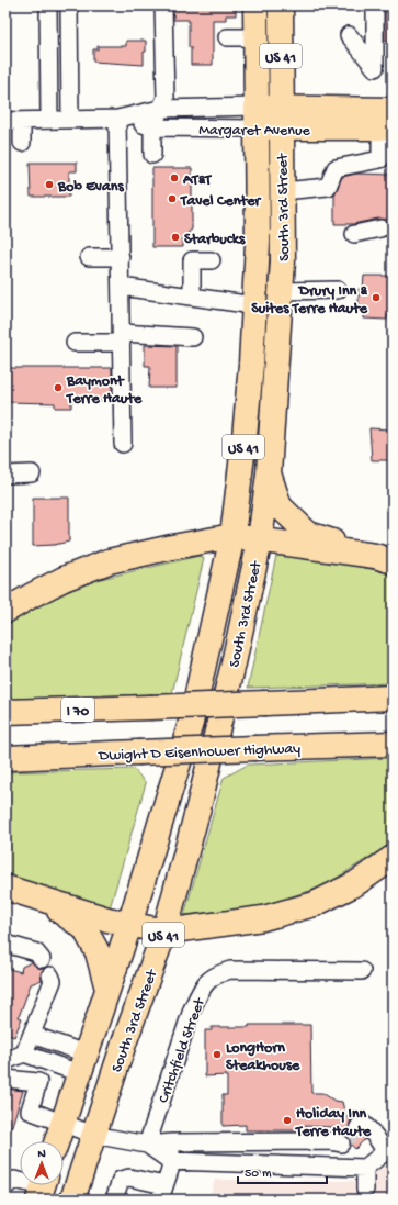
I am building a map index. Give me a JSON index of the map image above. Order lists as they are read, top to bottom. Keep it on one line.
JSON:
{"streets":{"highway":["US 41","South 3rd Street","I 70","Dwight D Eisenhower Highway"],"main road":["Margaret Avenue"],"street":["Critchfield Street"]},"crossings":[["Margaret Avenue","South 3rd Street"]],"places":["AT&T","Bob Evans","Tavel Center","Starbucks","Drury Inn & Suites Terre Haute","Baymont Terre Haute","LongHorn Steakhouse","Holiday Inn Terre Haute"],"scale_bar":"50 m","north":"top"}
